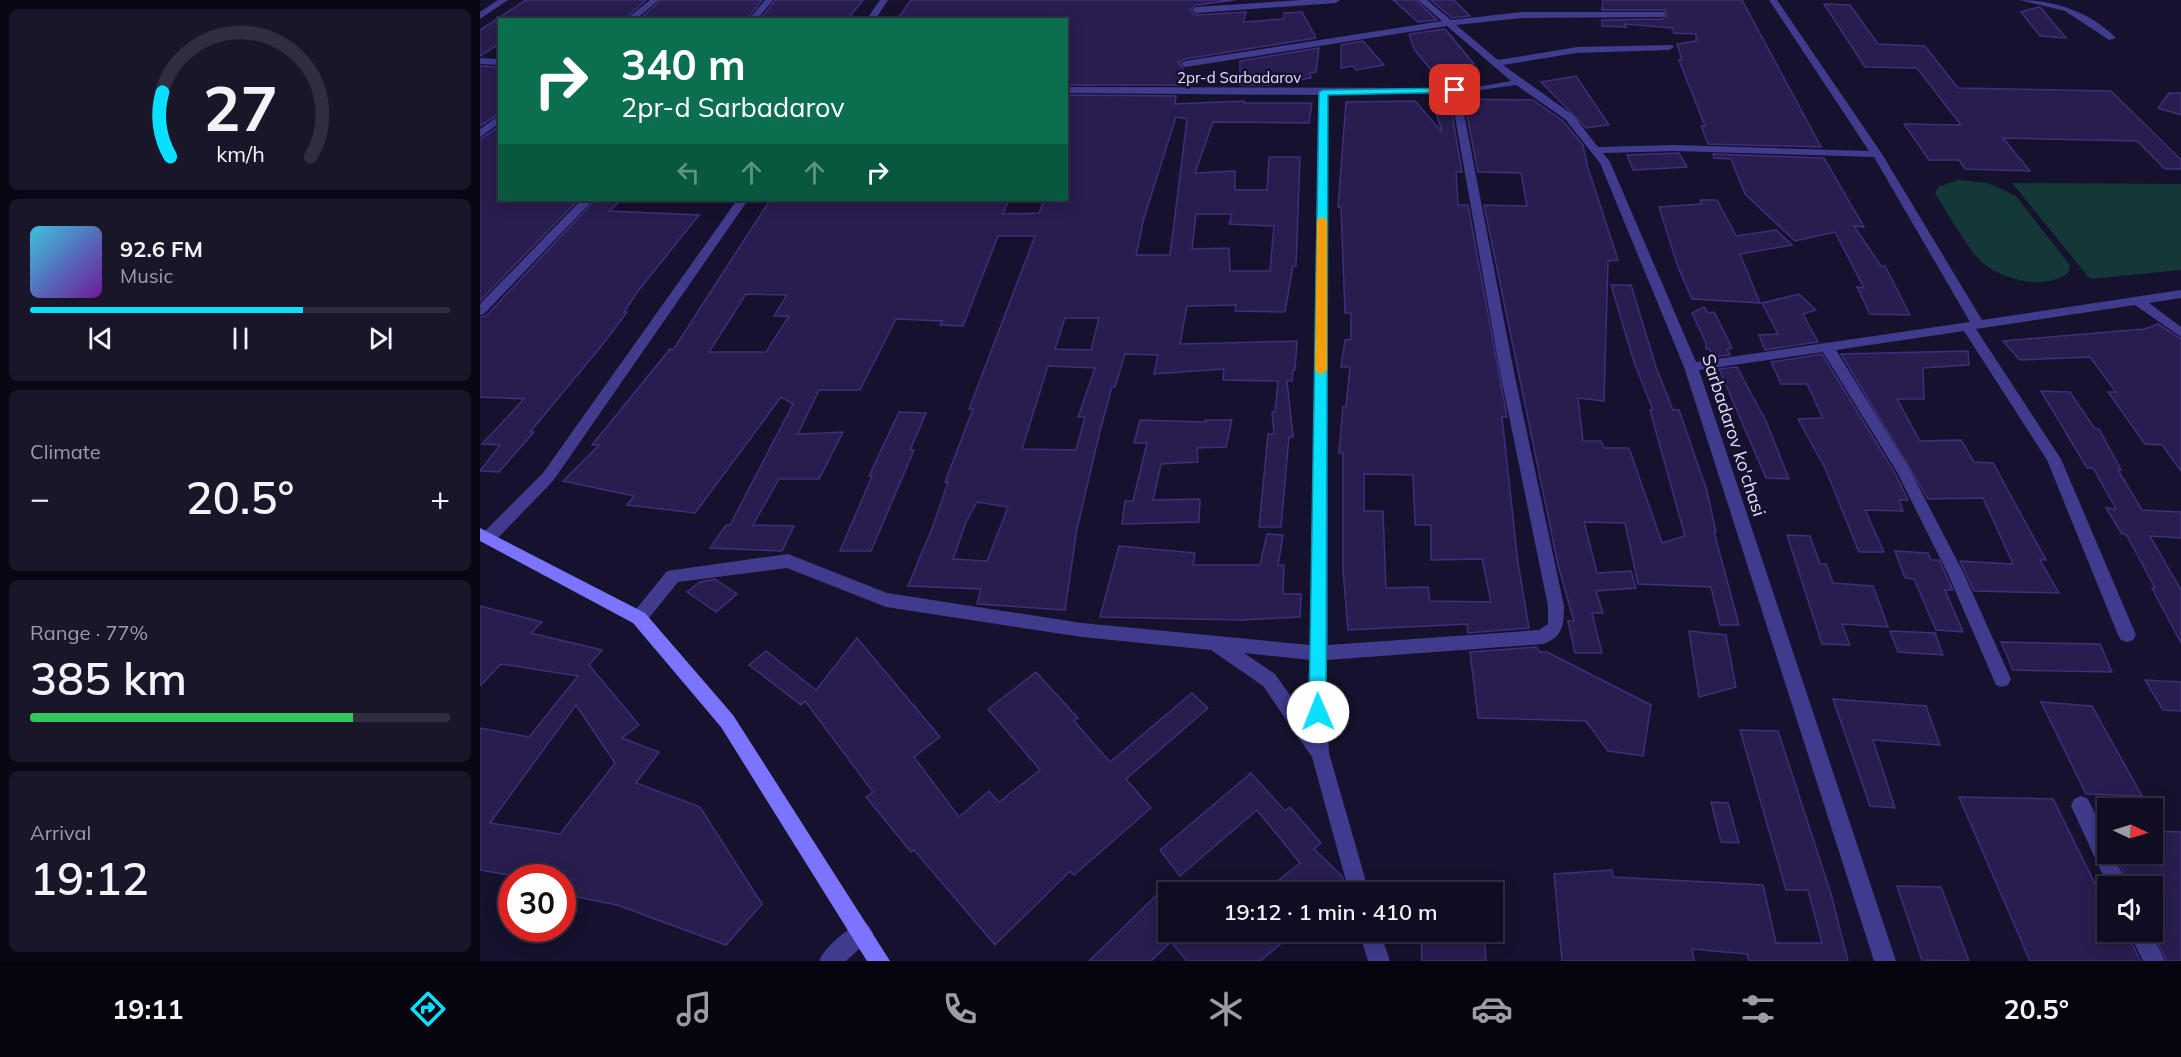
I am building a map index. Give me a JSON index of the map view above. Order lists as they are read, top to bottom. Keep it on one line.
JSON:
{"streets":{"street":["2pr-d Sarbadarov","Sarbadarov ko'chasi"]},"crossings":[["2pr-d Sarbadarov","Sarbadarov ko'chasi"]],"north":"right","page":{"turn":["340 m","2pr-d Sarbadarov"],"song":["92.6 FM","Music"],"tile":["Climate",["Range · 77%","385 km"],["Arrival","19:12"]],"heat":["−","20.5°","+"],"limit":"30","trip":"19:12 · 1 min · 410 m","tabs":["19:11","20.5°"],"gauge":["27","km/h"]}}
